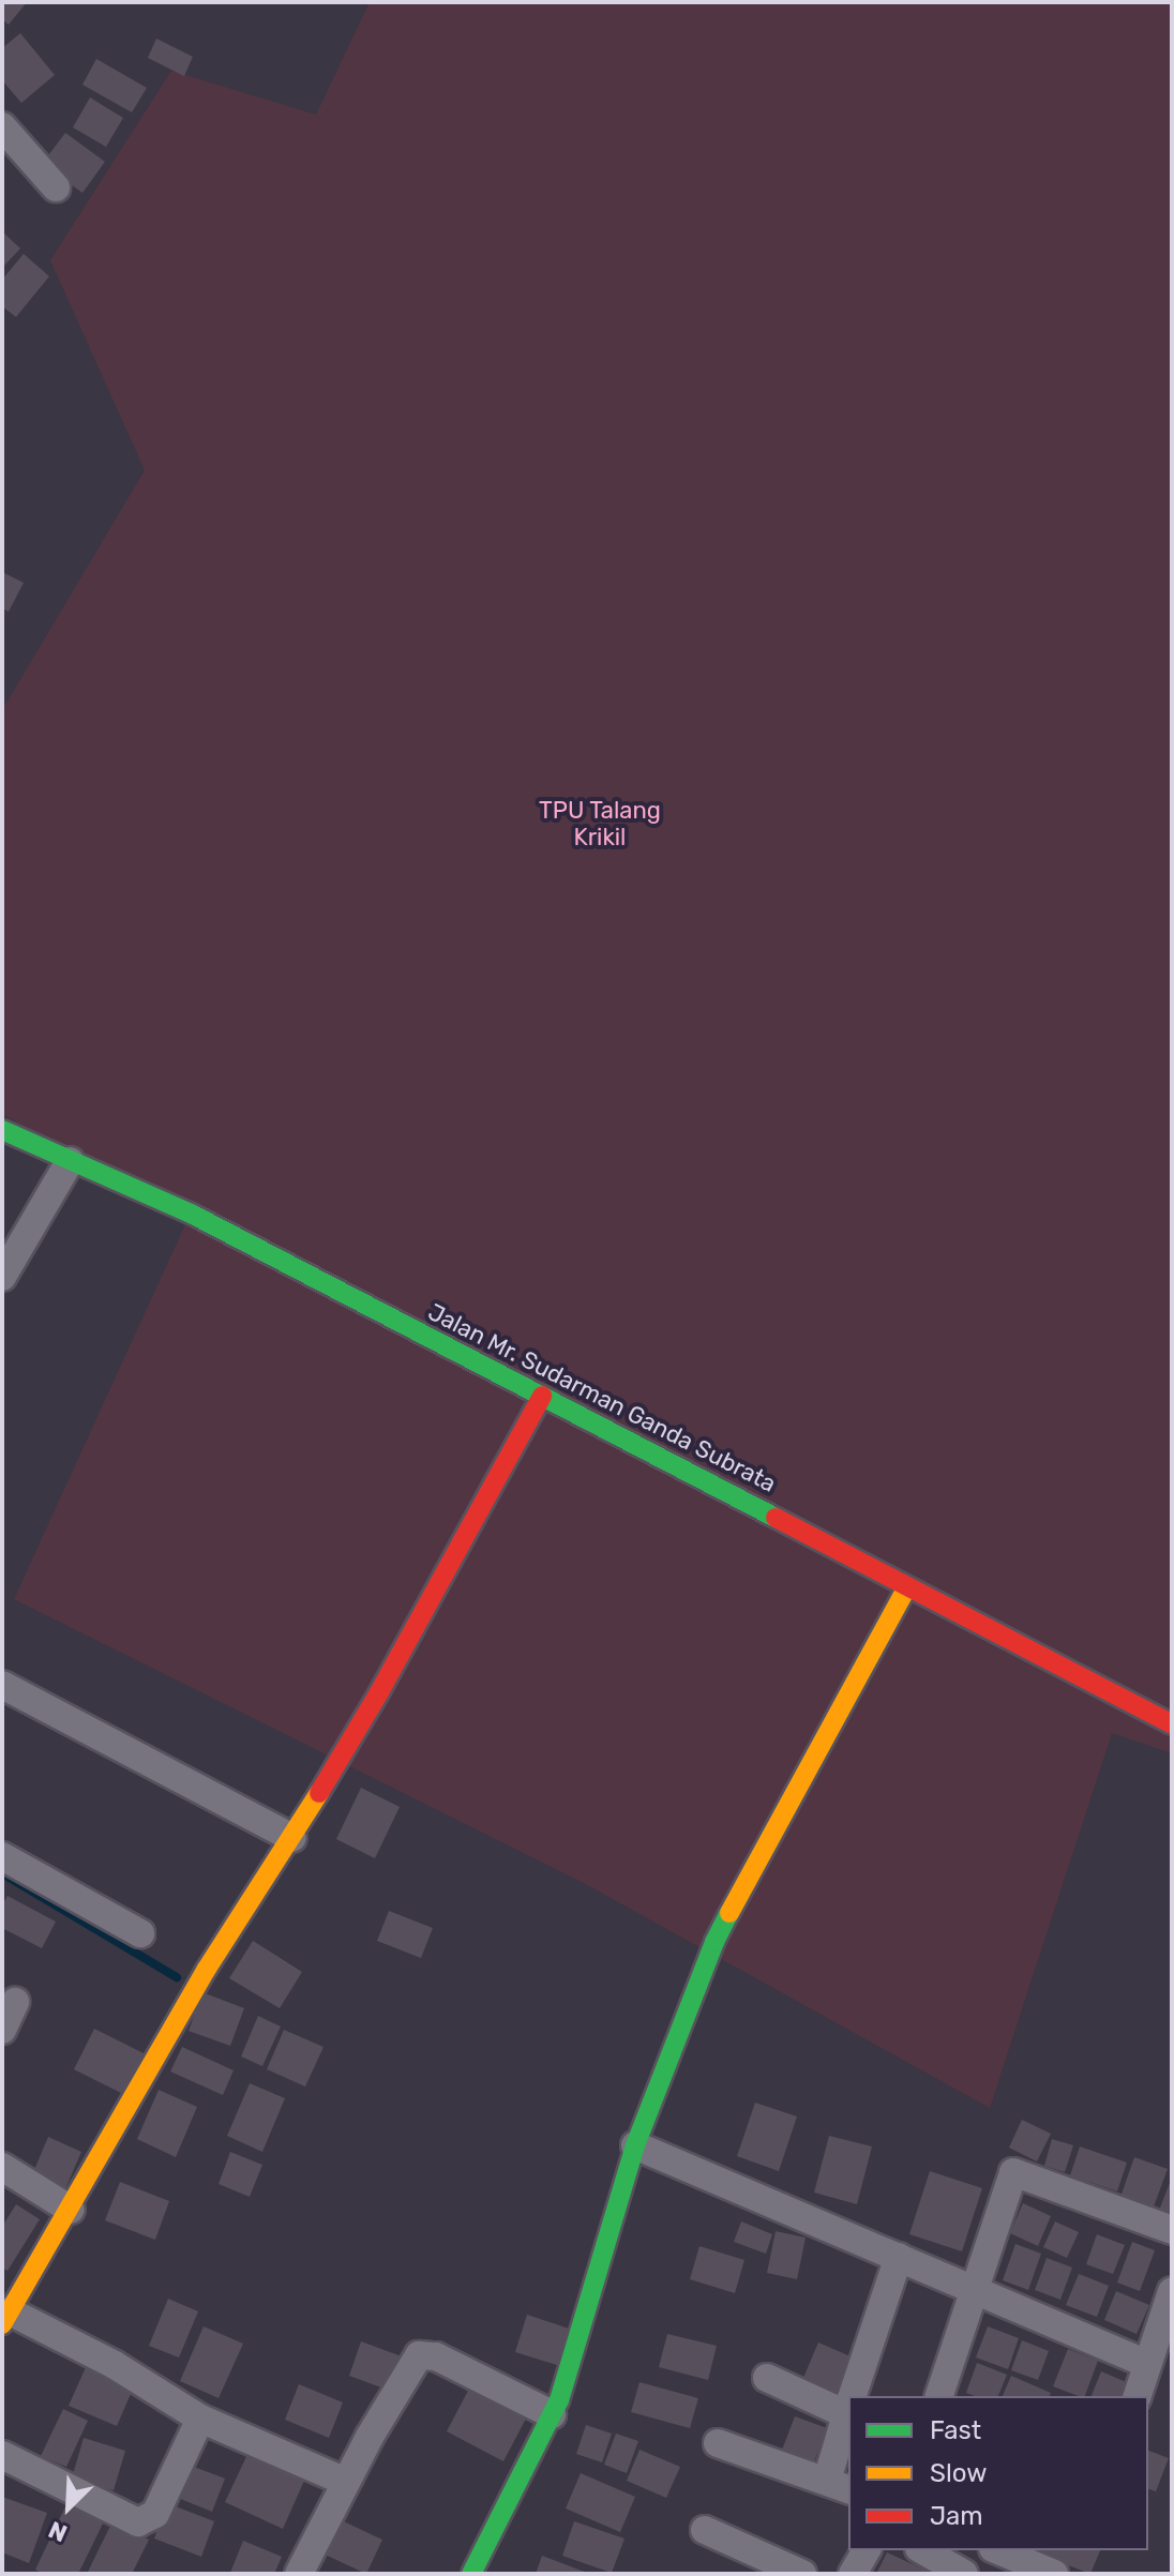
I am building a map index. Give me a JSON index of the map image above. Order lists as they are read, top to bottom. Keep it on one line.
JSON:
{"streets":{"street":["Jalan Mr. Sudarman Ganda Subrata"]},"parks":["TPU Talang Krikil"],"legend":["Fast","Slow","Jam"],"north":"bottom left"}
